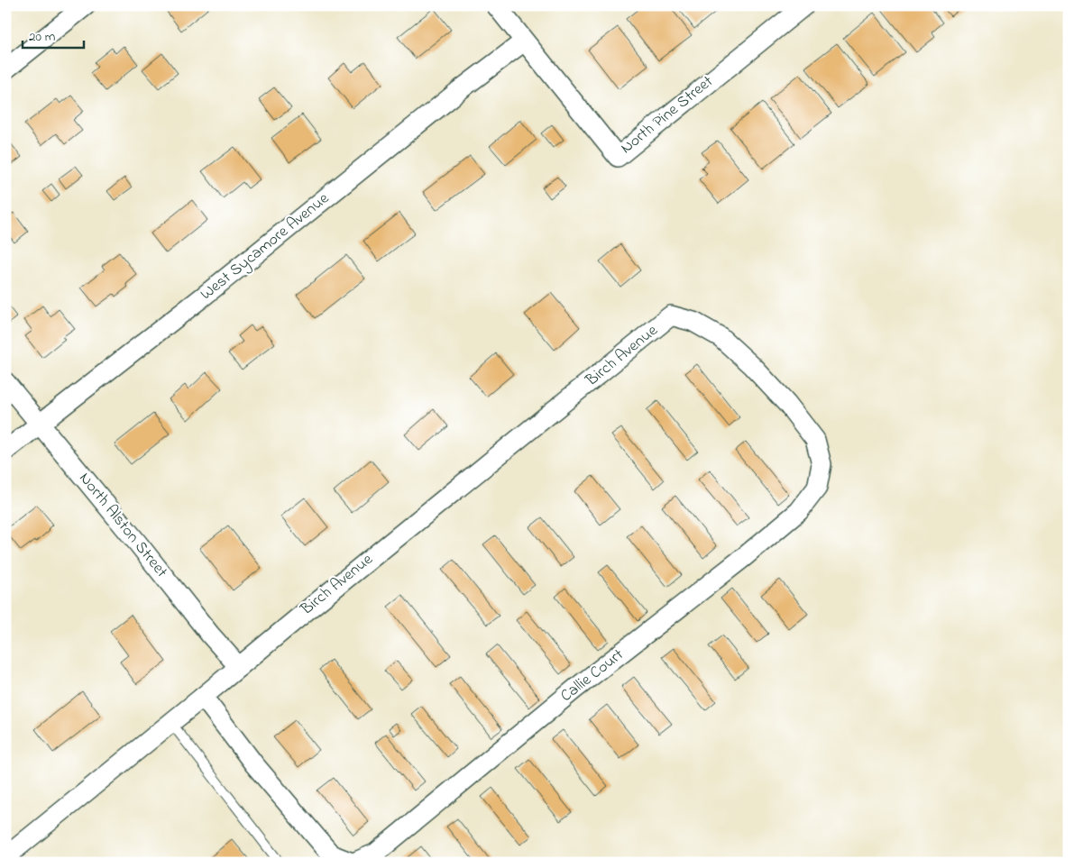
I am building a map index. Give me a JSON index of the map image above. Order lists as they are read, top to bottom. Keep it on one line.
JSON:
{"streets":{"street":["North Pine Street","West Sycamore Avenue","Birch Avenue","North Alston Street","Callie Court"]},"crossings":[["North Pine Street","West Sycamore Avenue"],["West Sycamore Avenue","North Alston Street"],["Birch Avenue","North Alston Street"],["Birch Avenue","Callie Court"]],"scale_bar":"20 m"}
